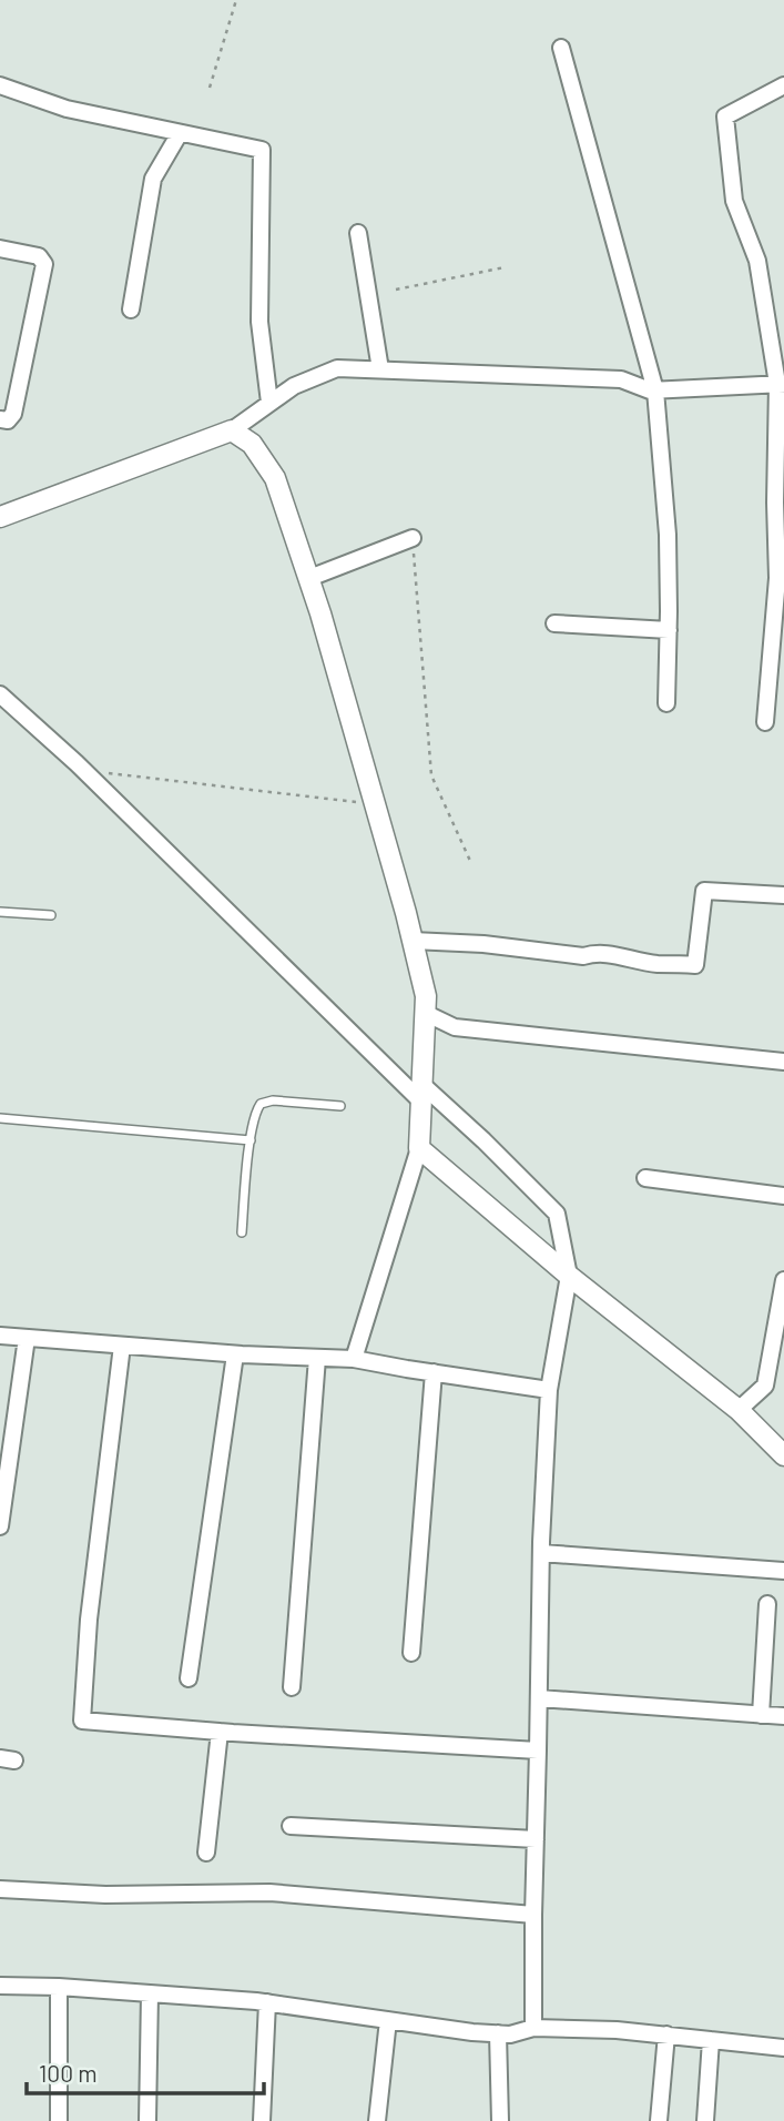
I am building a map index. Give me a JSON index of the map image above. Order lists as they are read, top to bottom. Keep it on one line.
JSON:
{"scale_bar":"100 m"}
